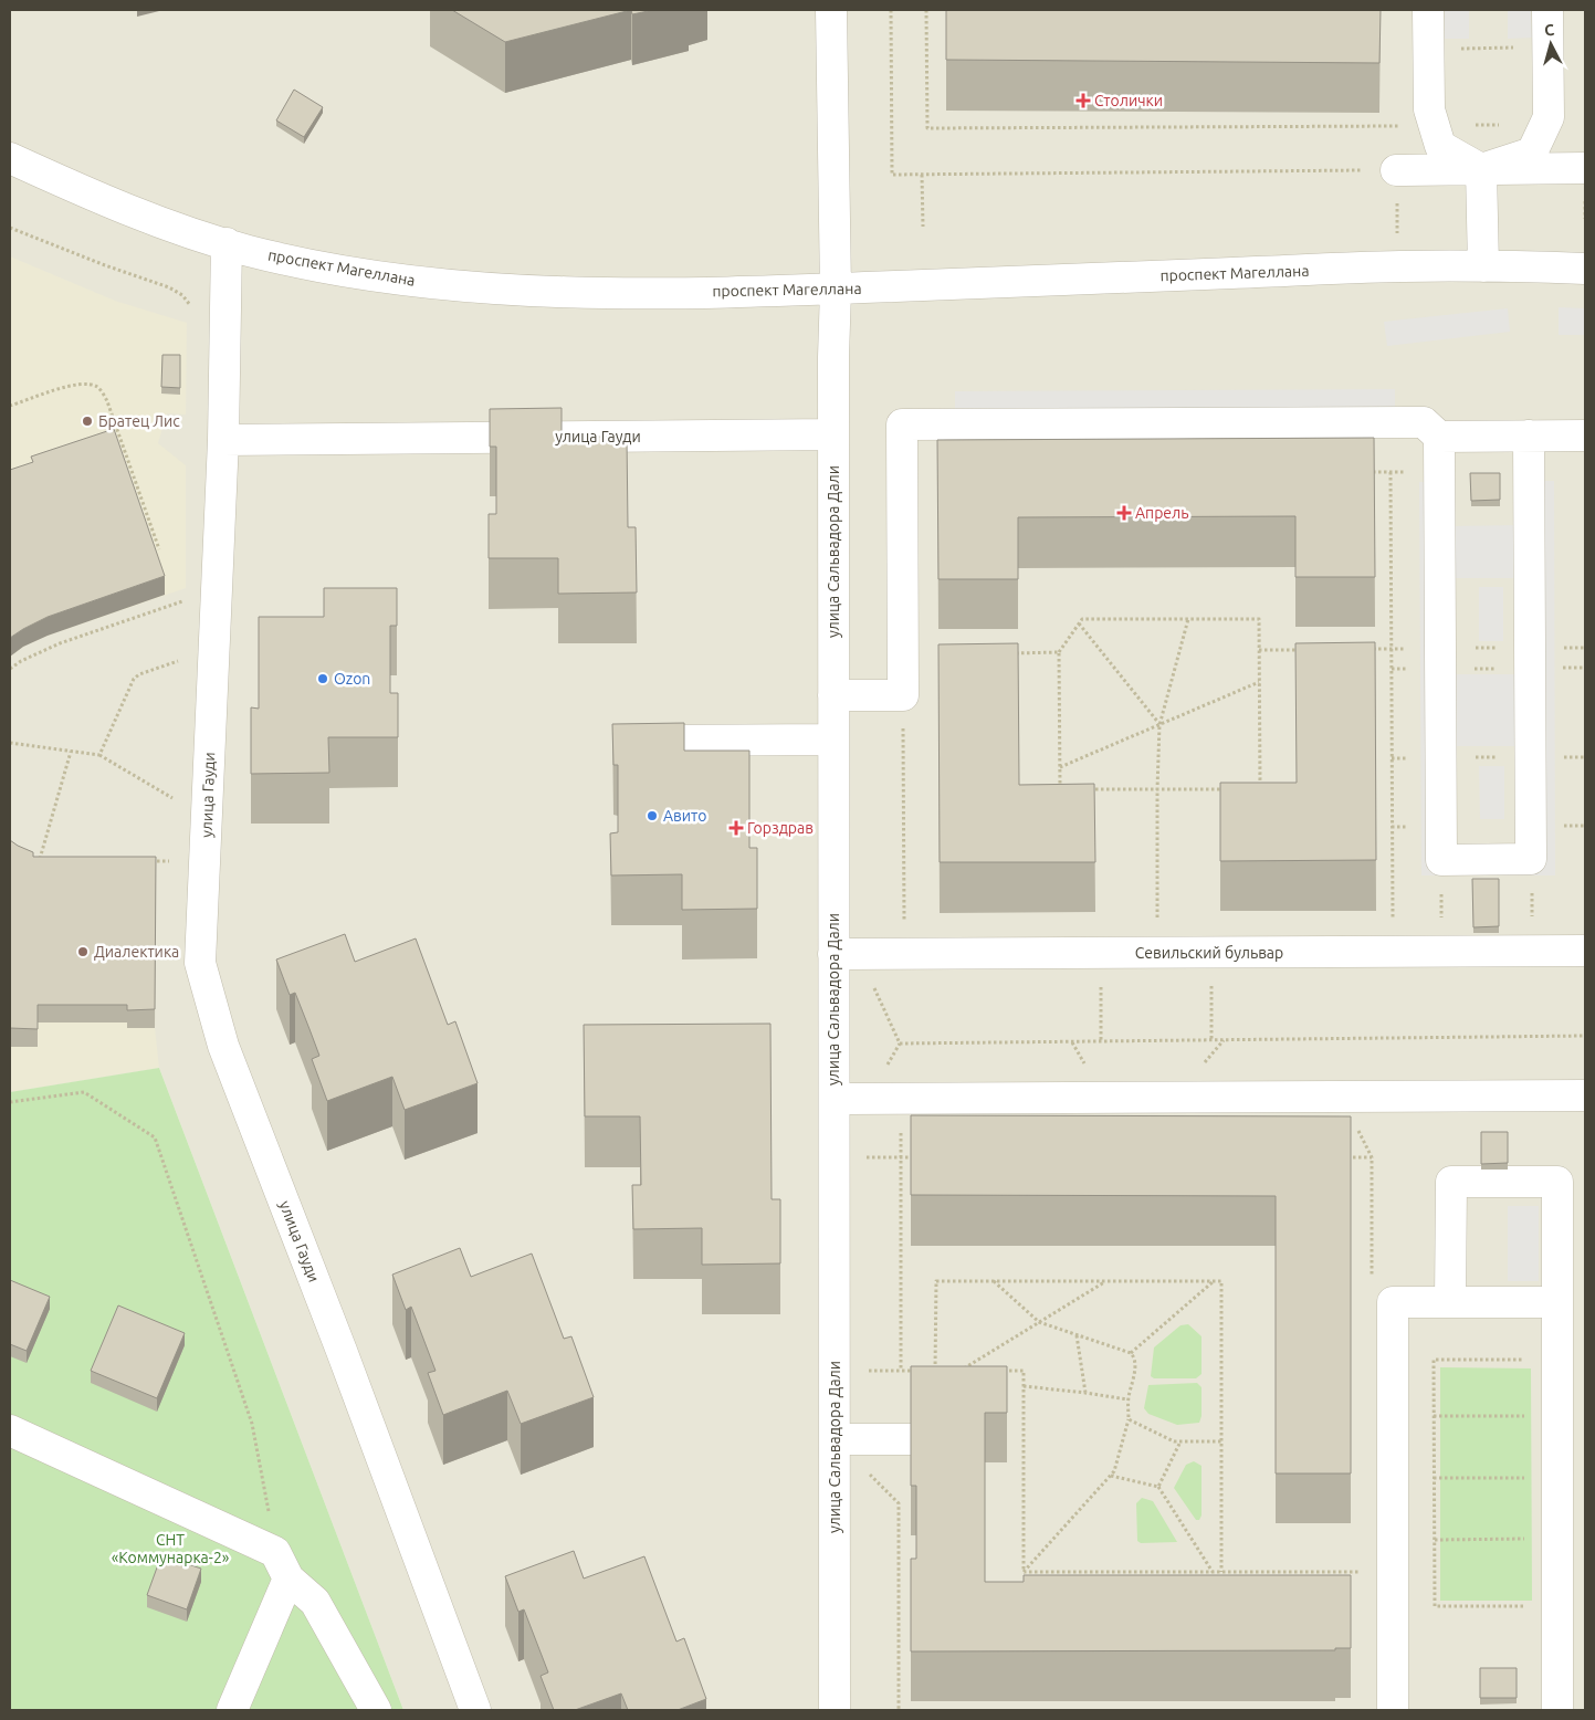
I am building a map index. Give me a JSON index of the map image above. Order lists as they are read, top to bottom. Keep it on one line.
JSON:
{"streets":{"street":["проспект Магеллана","улица Гауди","улица Сальвадора Дали","Севильский бульвар"]},"crossings":[["проспект Магеллана","улица Сальвадора Дали"],["улица Гауди","улица Сальвадора Дали"],["улица Сальвадора Дали","Севильский бульвар"]],"parks":["СНТ «Коммунарка-2»"],"places":{"health":["Столички","Апрель","Горздрав"],"other":["Братец Лис","Ozon","Авито","Диалектика"]},"north":"top"}
